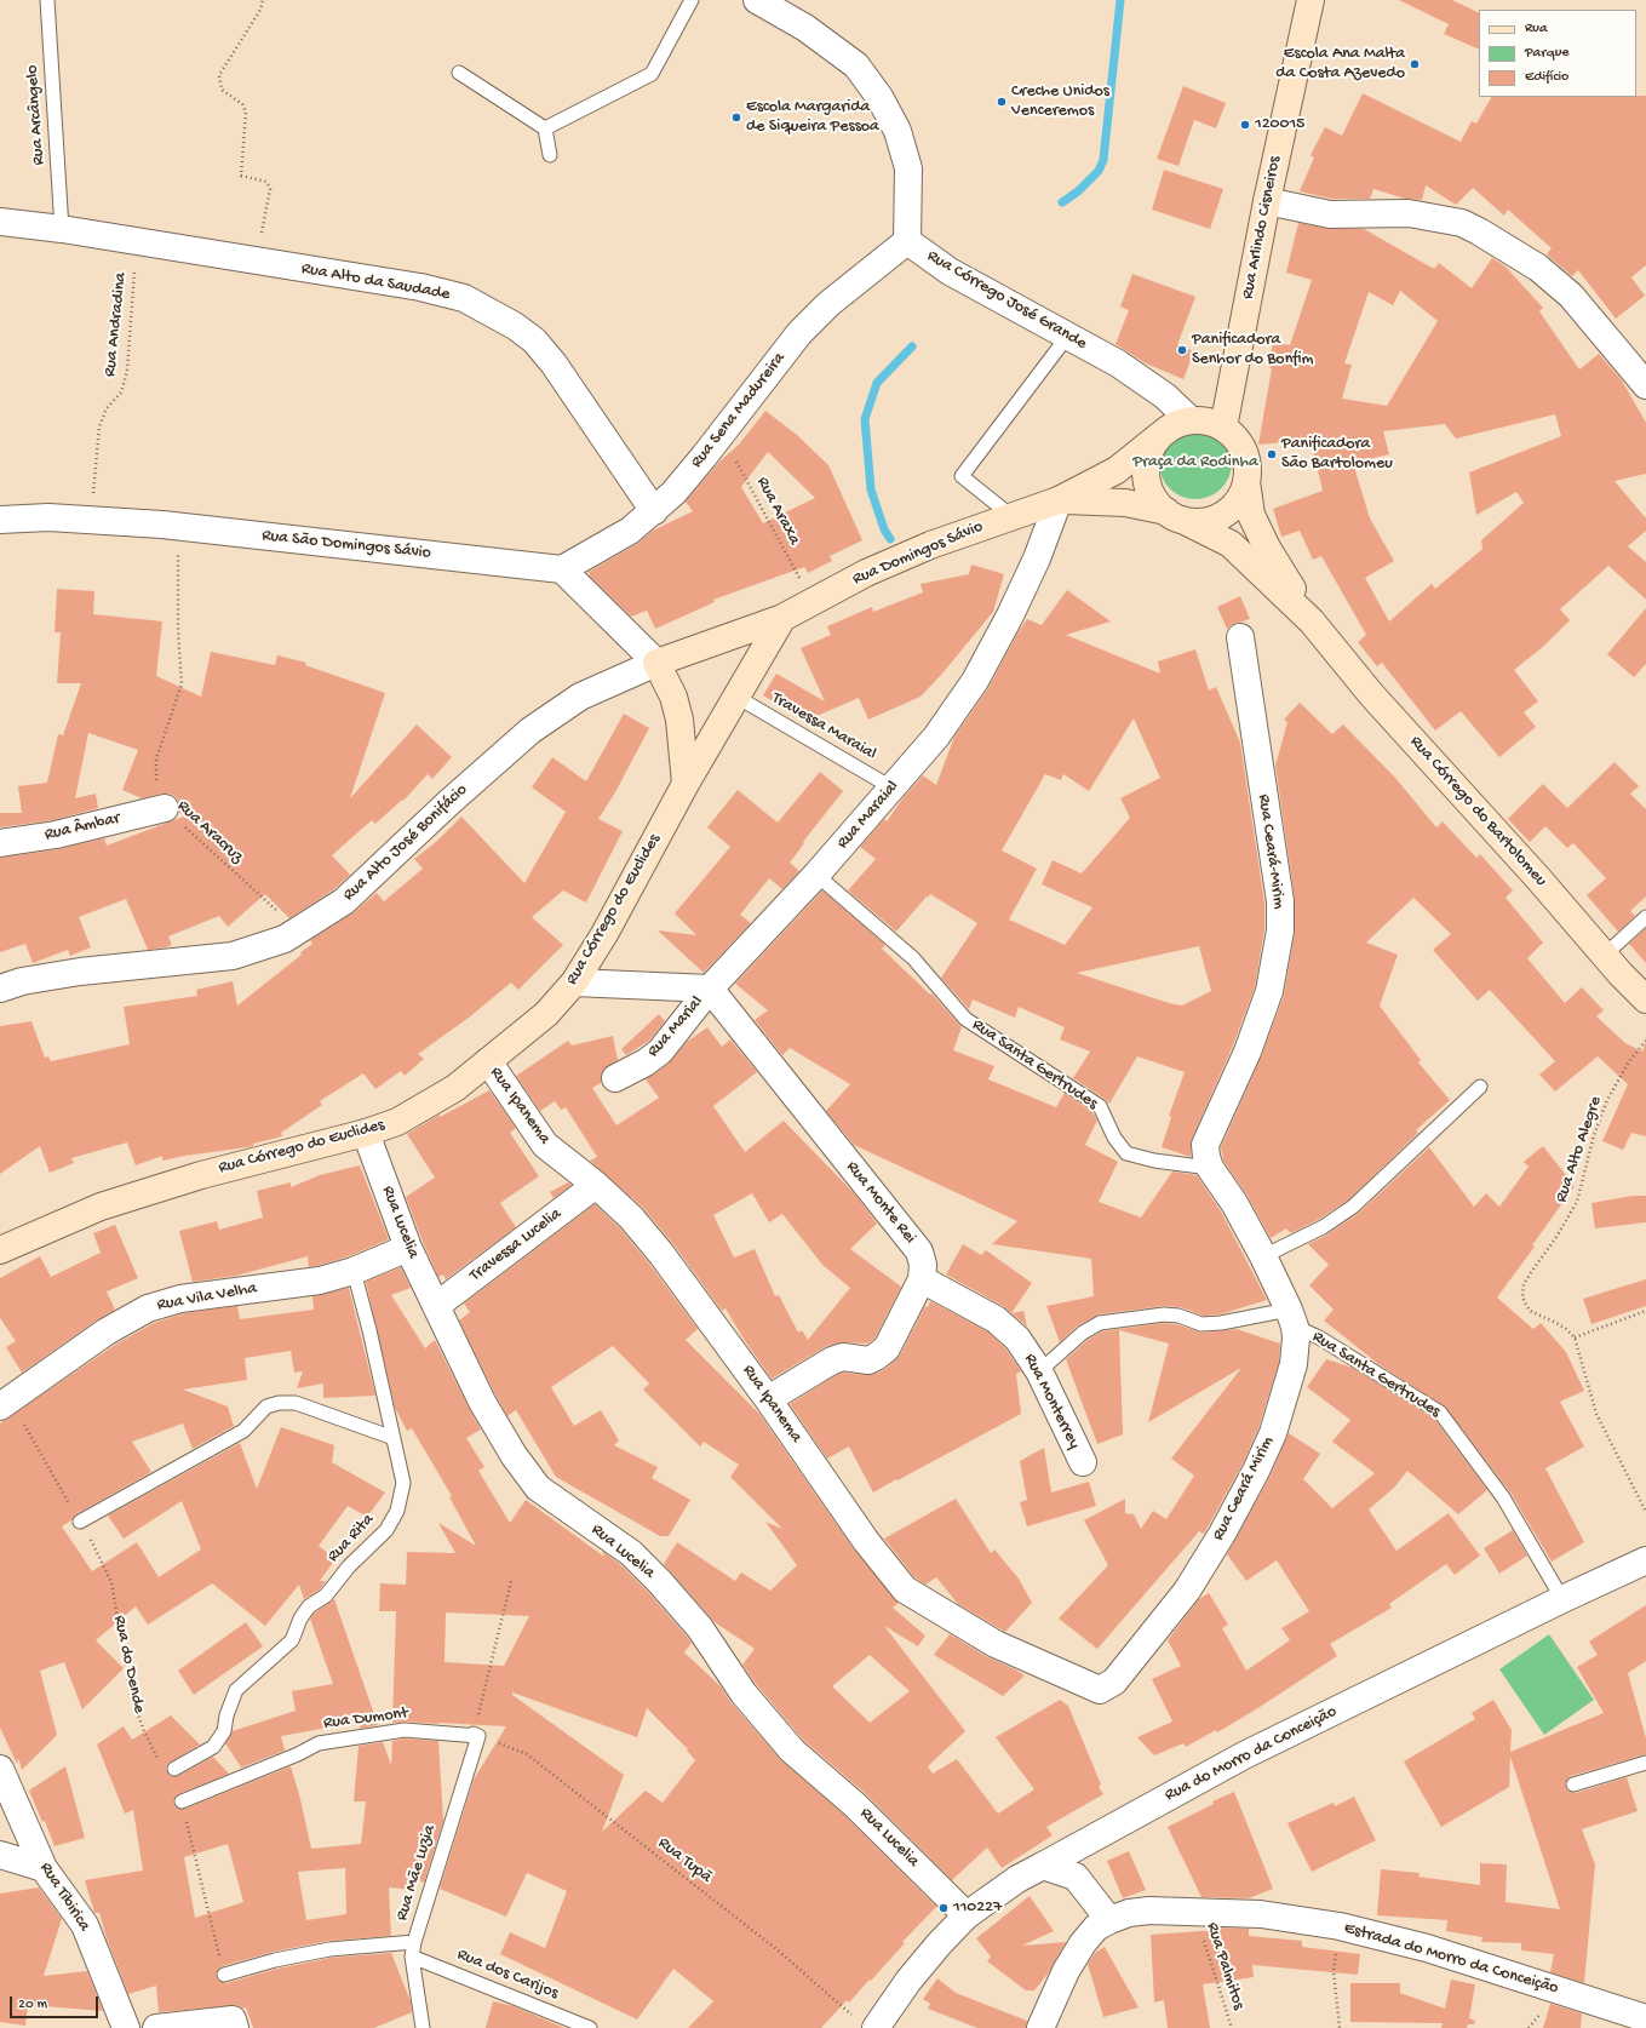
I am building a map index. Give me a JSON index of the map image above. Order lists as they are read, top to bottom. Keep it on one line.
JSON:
{"streets":{"main road":["Rua Arlindo Cisneiros","Rua Domingos Sávio","Rua Córrego do Bartolomeu","Rua Alto José Bonifácio","Rua Córrego do Euclides"],"street":["Rua Alto da Saudade","Rua Córrego José Grande","Rua Sena Madureira","Rua São Domingos Sávio","Rua Maraial","Rua Âmbar","Rua Ceará-Mirim","Rua Marial","Rua Ipanema","Rua Monte Rei","Rua Lucelia","Travessa Lucelia","Rua Vila Velha","Rua Monterrey","Rua Ceará Mirim","Rua do Morro da Conceição","Rua Tibirica","Estrada do Morro da Conceição"],"lane":["Rua Arcângelo","Travessa Maraial","Rua Santa Gertrudes","Rua Rita","Rua Dumont","Rua Mãe Luzia","Rua dos Carijos"],"path":["Rua Andradina","Rua Araxa","Rua Aracruz","Rua Alto Alegre","Rua do Dende","Rua Tupã","Rua Palmitos"]},"crossings":[["Rua Arcângelo","Rua Alto da Saudade"],["Rua Arlindo Cisneiros","Rua Córrego José Grande"],["Rua Arlindo Cisneiros","Rua Domingos Sávio"],["Rua Arlindo Cisneiros","Rua Córrego do Bartolomeu"],["Rua Alto da Saudade","Rua Andradina"],["Rua Alto da Saudade","Rua Sena Madureira"],["Rua Córrego José Grande","Rua Sena Madureira"],["Rua Córrego José Grande","Rua Domingos Sávio"],["Rua Córrego José Grande","Rua Córrego do Bartolomeu"],["Rua Andradina","Rua São Domingos Sávio"],["Rua Sena Madureira","Rua Araxa"],["Rua Sena Madureira","Rua São Domingos Sávio"],["Rua Araxa","Rua Domingos Sávio"],["Rua São Domingos Sávio","Rua Aracruz"],["Rua Domingos Sávio","Rua Córrego do Bartolomeu"],["Rua Domingos Sávio","Rua Maraial"],["Rua Domingos Sávio","Rua Alto José Bonifácio"],["Rua Domingos Sávio","Rua Córrego do Euclides"],["Travessa Maraial","Rua Maraial"],["Travessa Maraial","Rua Córrego do Euclides"],["Rua Maraial","Rua Marial"],["Rua Maraial","Rua Santa Gertrudes"],["Rua Maraial","Rua Monte Rei"],["Rua Âmbar","Rua Aracruz"],["Rua Aracruz","Rua Alto José Bonifácio"],["Rua Alto José Bonifácio","Rua Córrego do Euclides"],["Rua Ceará-Mirim","Rua Santa Gertrudes"],["Rua Córrego do Euclides","Rua Ipanema"],["Rua Córrego do Euclides","Rua Lucelia"],["Rua Marial","Rua Monte Rei"],["Rua Santa Gertrudes","Rua Ceará Mirim"],["Rua Santa Gertrudes","Rua do Morro da Conceição"],["Rua Ipanema","Rua Monte Rei"],["Rua Ipanema","Travessa Lucelia"],["Rua Ipanema","Rua Ceará Mirim"],["Rua Monte Rei","Rua Monterrey"],["Rua Lucelia","Travessa Lucelia"],["Rua Lucelia","Rua Vila Velha"],["Rua Lucelia","Rua do Morro da Conceição"],["Rua Vila Velha","Rua Rita"],["Rua Vila Velha","Rua do Dende"],["Rua Dumont","Rua Tupã"],["Rua Dumont","Rua Mãe Luzia"],["Rua do Morro da Conceição","Rua Tupã"],["Rua Tupã","Rua Mãe Luzia"],["Rua Mãe Luzia","Rua dos Carijos"],["Estrada do Morro da Conceição","Rua Palmitos"]],"parks":["Praça da Rodinha"],"places":["Escola Ana Malta da Costa Azevedo","Creche Unidos Venceremos","Escola Margarida de Siqueira Pessoa","120015","Panificadora Senhor do Bonfim","Panificadora São Bartolomeu","110227"],"legend":["Rua","Parque","Edifício"],"scale_bar":"20 m"}
